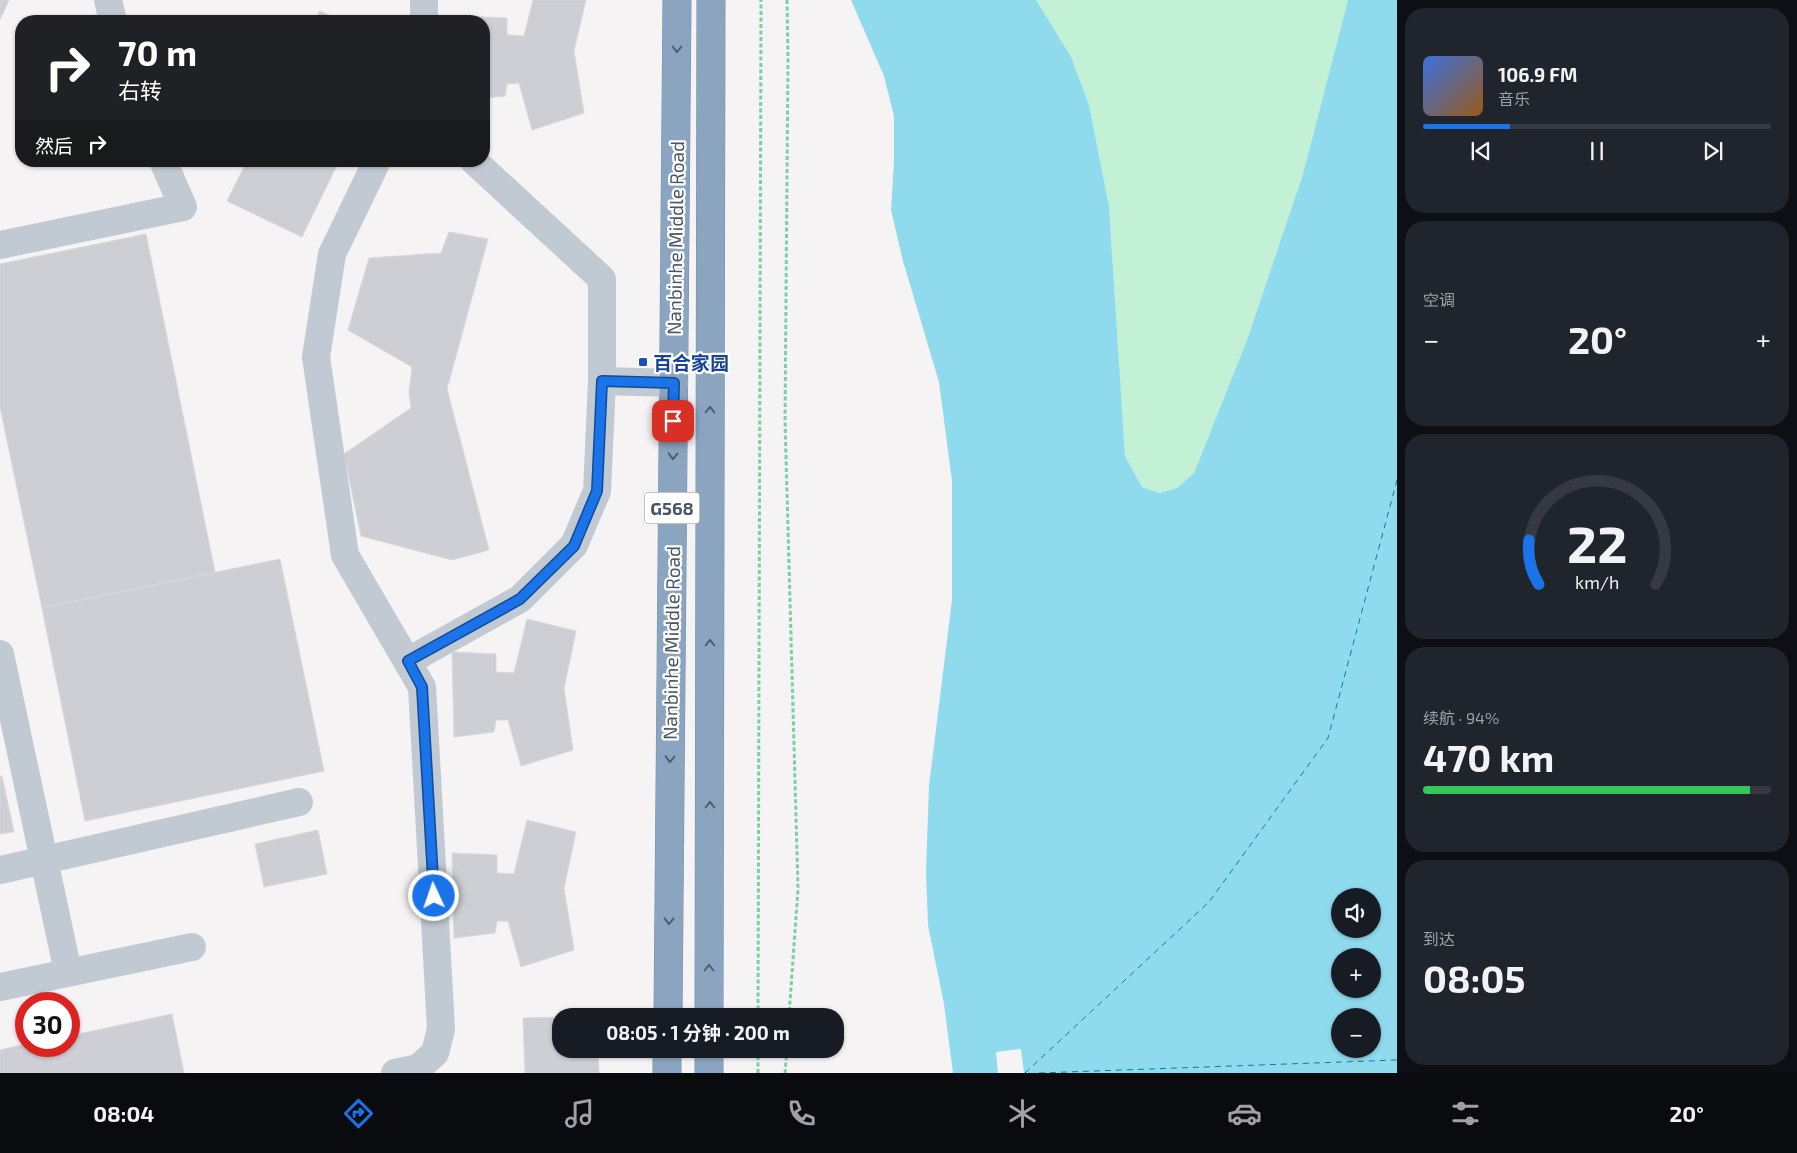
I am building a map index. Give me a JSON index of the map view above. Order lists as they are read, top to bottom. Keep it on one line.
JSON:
{"streets":{"highway":["Nanbinhe Middle Road","G568"]},"places":{"transit":["百合家园"]},"page":{"turn":["70 m","右转"],"song":["106.9 FM","音乐"],"then":"然后","tile":["空调",["续航 · 94%","470 km"],["到达","08:05"]],"heat":["−","20°","+"],"map_buttons":["+","−"],"limit":"30","trip":"08:05 · 1 分钟 · 200 m","tabs":["08:04","20°"],"gauge":["22","km/h"]}}
